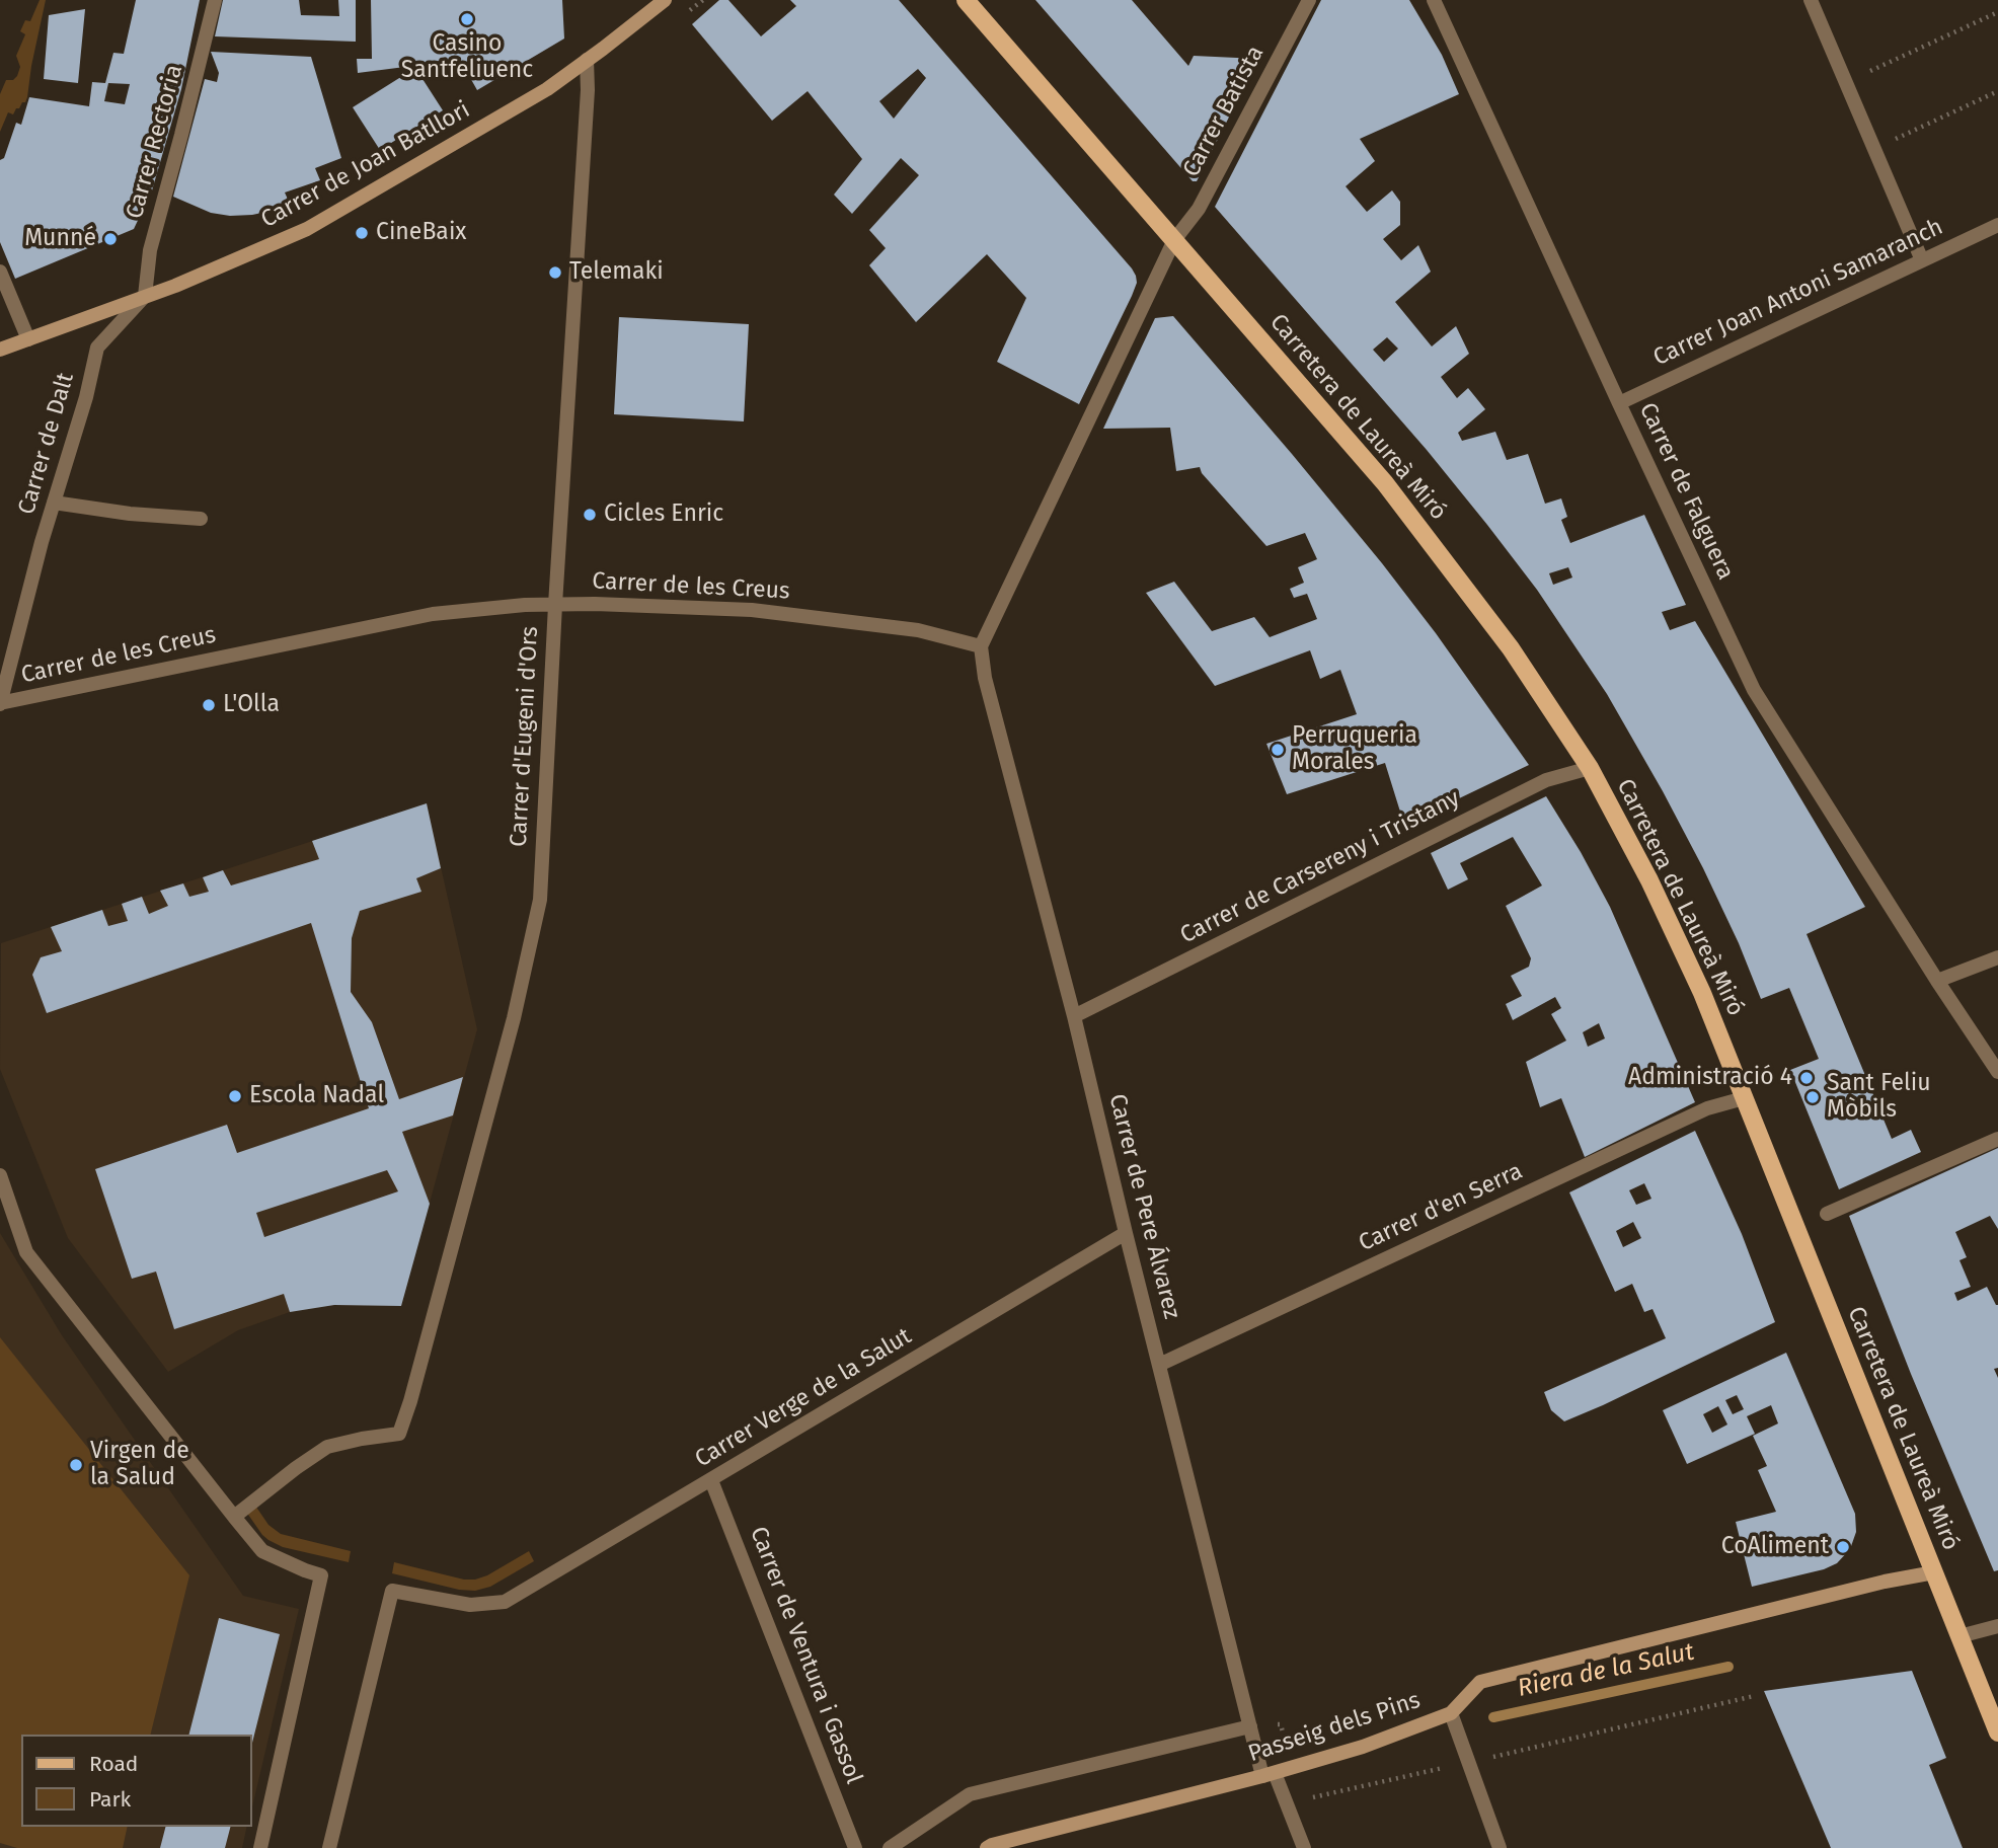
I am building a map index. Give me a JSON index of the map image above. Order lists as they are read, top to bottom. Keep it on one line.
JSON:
{"streets":{"main road":["Carretera de Laureà Miró"],"street":["Carrer Batista","Carrer Rectoria","Carrer de Joan Batllori","Carrer Joan Antoni Samaranch","Carrer de Dalt","Carrer de Falguera","Carrer de les Creus","Carrer d'Eugeni d'Ors","Carrer de Carsereny i Tristany","Carrer de Pere Álvarez","Carrer d'en Serra","Carrer Verge de la Salut","Carrer de Ventura i Gassol","Passeig dels Pins"]},"crossings":[["Carrer Batista","Carretera de Laureà Miró"],["Carrer Batista","Carrer de les Creus"],["Carrer Batista","Carrer de Pere Álvarez"],["Carrer Rectoria","Carrer de Joan Batllori"],["Carrer Rectoria","Carrer de Dalt"],["Carrer de Joan Batllori","Carrer de Dalt"],["Carrer de Joan Batllori","Carrer d'Eugeni d'Ors"],["Carrer Joan Antoni Samaranch","Carrer de Falguera"],["Carretera de Laureà Miró","Carrer de Carsereny i Tristany"],["Carretera de Laureà Miró","Carrer d'en Serra"],["Carretera de Laureà Miró","Passeig dels Pins"],["Carrer de Dalt","Carrer de les Creus"],["Carrer de les Creus","Carrer d'Eugeni d'Ors"],["Carrer de les Creus","Carrer de Pere Álvarez"],["Carrer de Carsereny i Tristany","Carrer de Pere Álvarez"],["Carrer de Pere Álvarez","Carrer d'en Serra"],["Carrer de Pere Álvarez","Carrer Verge de la Salut"],["Carrer de Pere Álvarez","Passeig dels Pins"],["Carrer Verge de la Salut","Carrer de Ventura i Gassol"]],"water":["Riera de la Salut"],"places":["Casino Santfeliuenc","CineBaix","Munné","Telemaki","Cicles Enric","L'Olla","Perruqueria Morales","Administració 4","Escola Nadal","Sant Feliu Mòbils","Virgen de la Salud","CoAliment"],"legend":["Road","Park"]}
